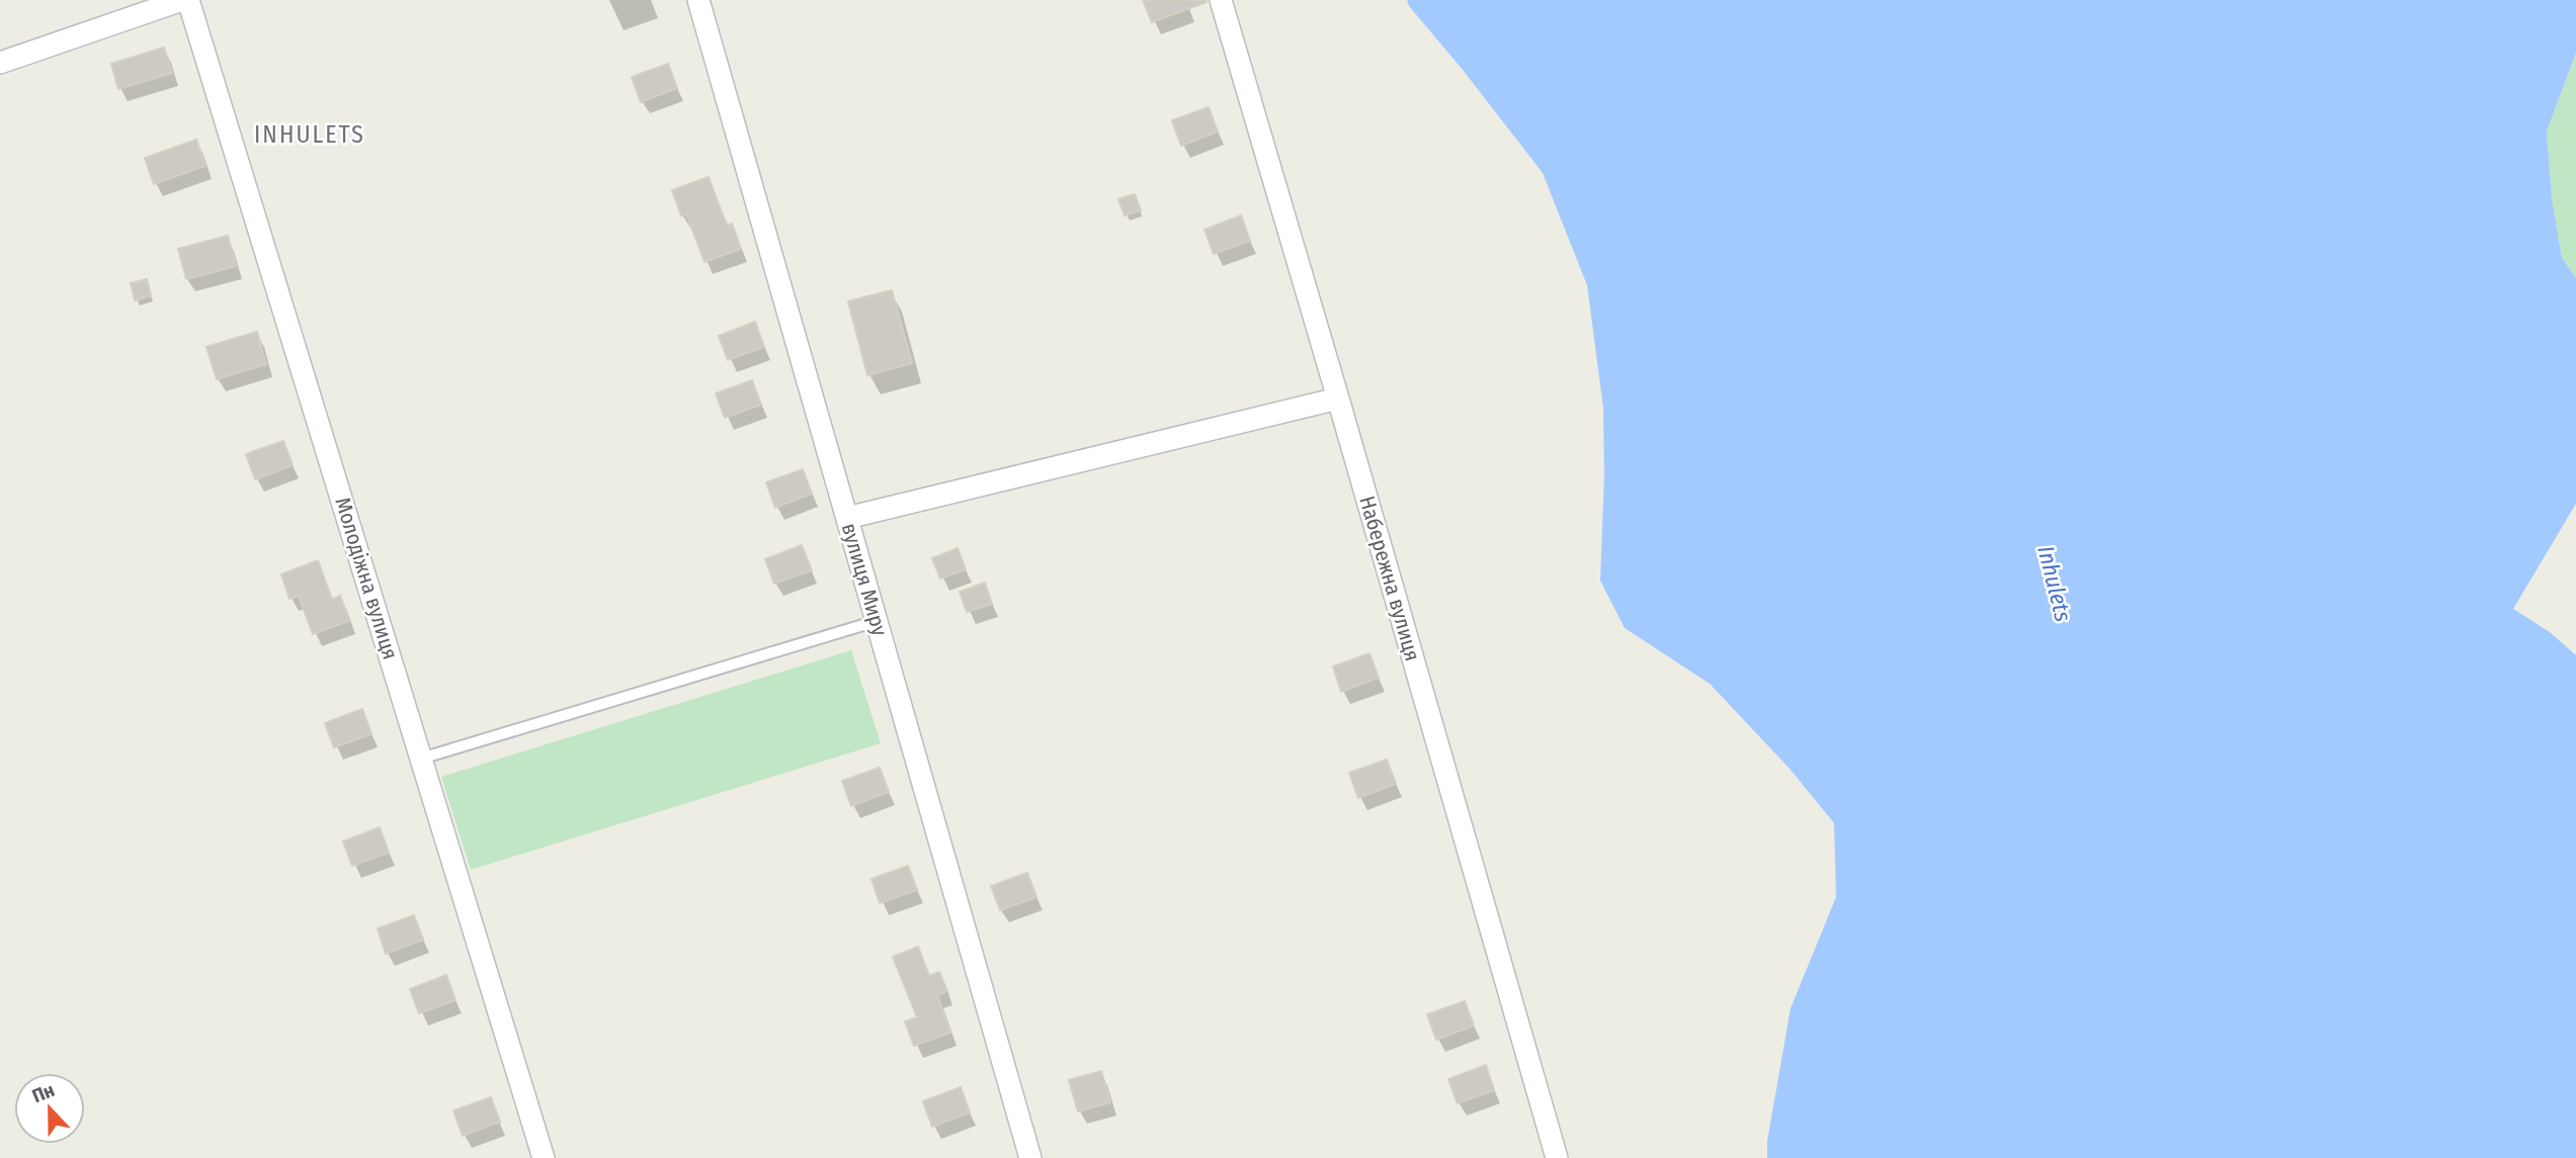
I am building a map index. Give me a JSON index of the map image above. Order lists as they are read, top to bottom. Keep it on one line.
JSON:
{"streets":{"street":["Молодіжна вулиця","Набережна вулиця","вулиця Миру"]},"districts":["INHULETS"],"water":["Inhulets"],"north":"top"}
